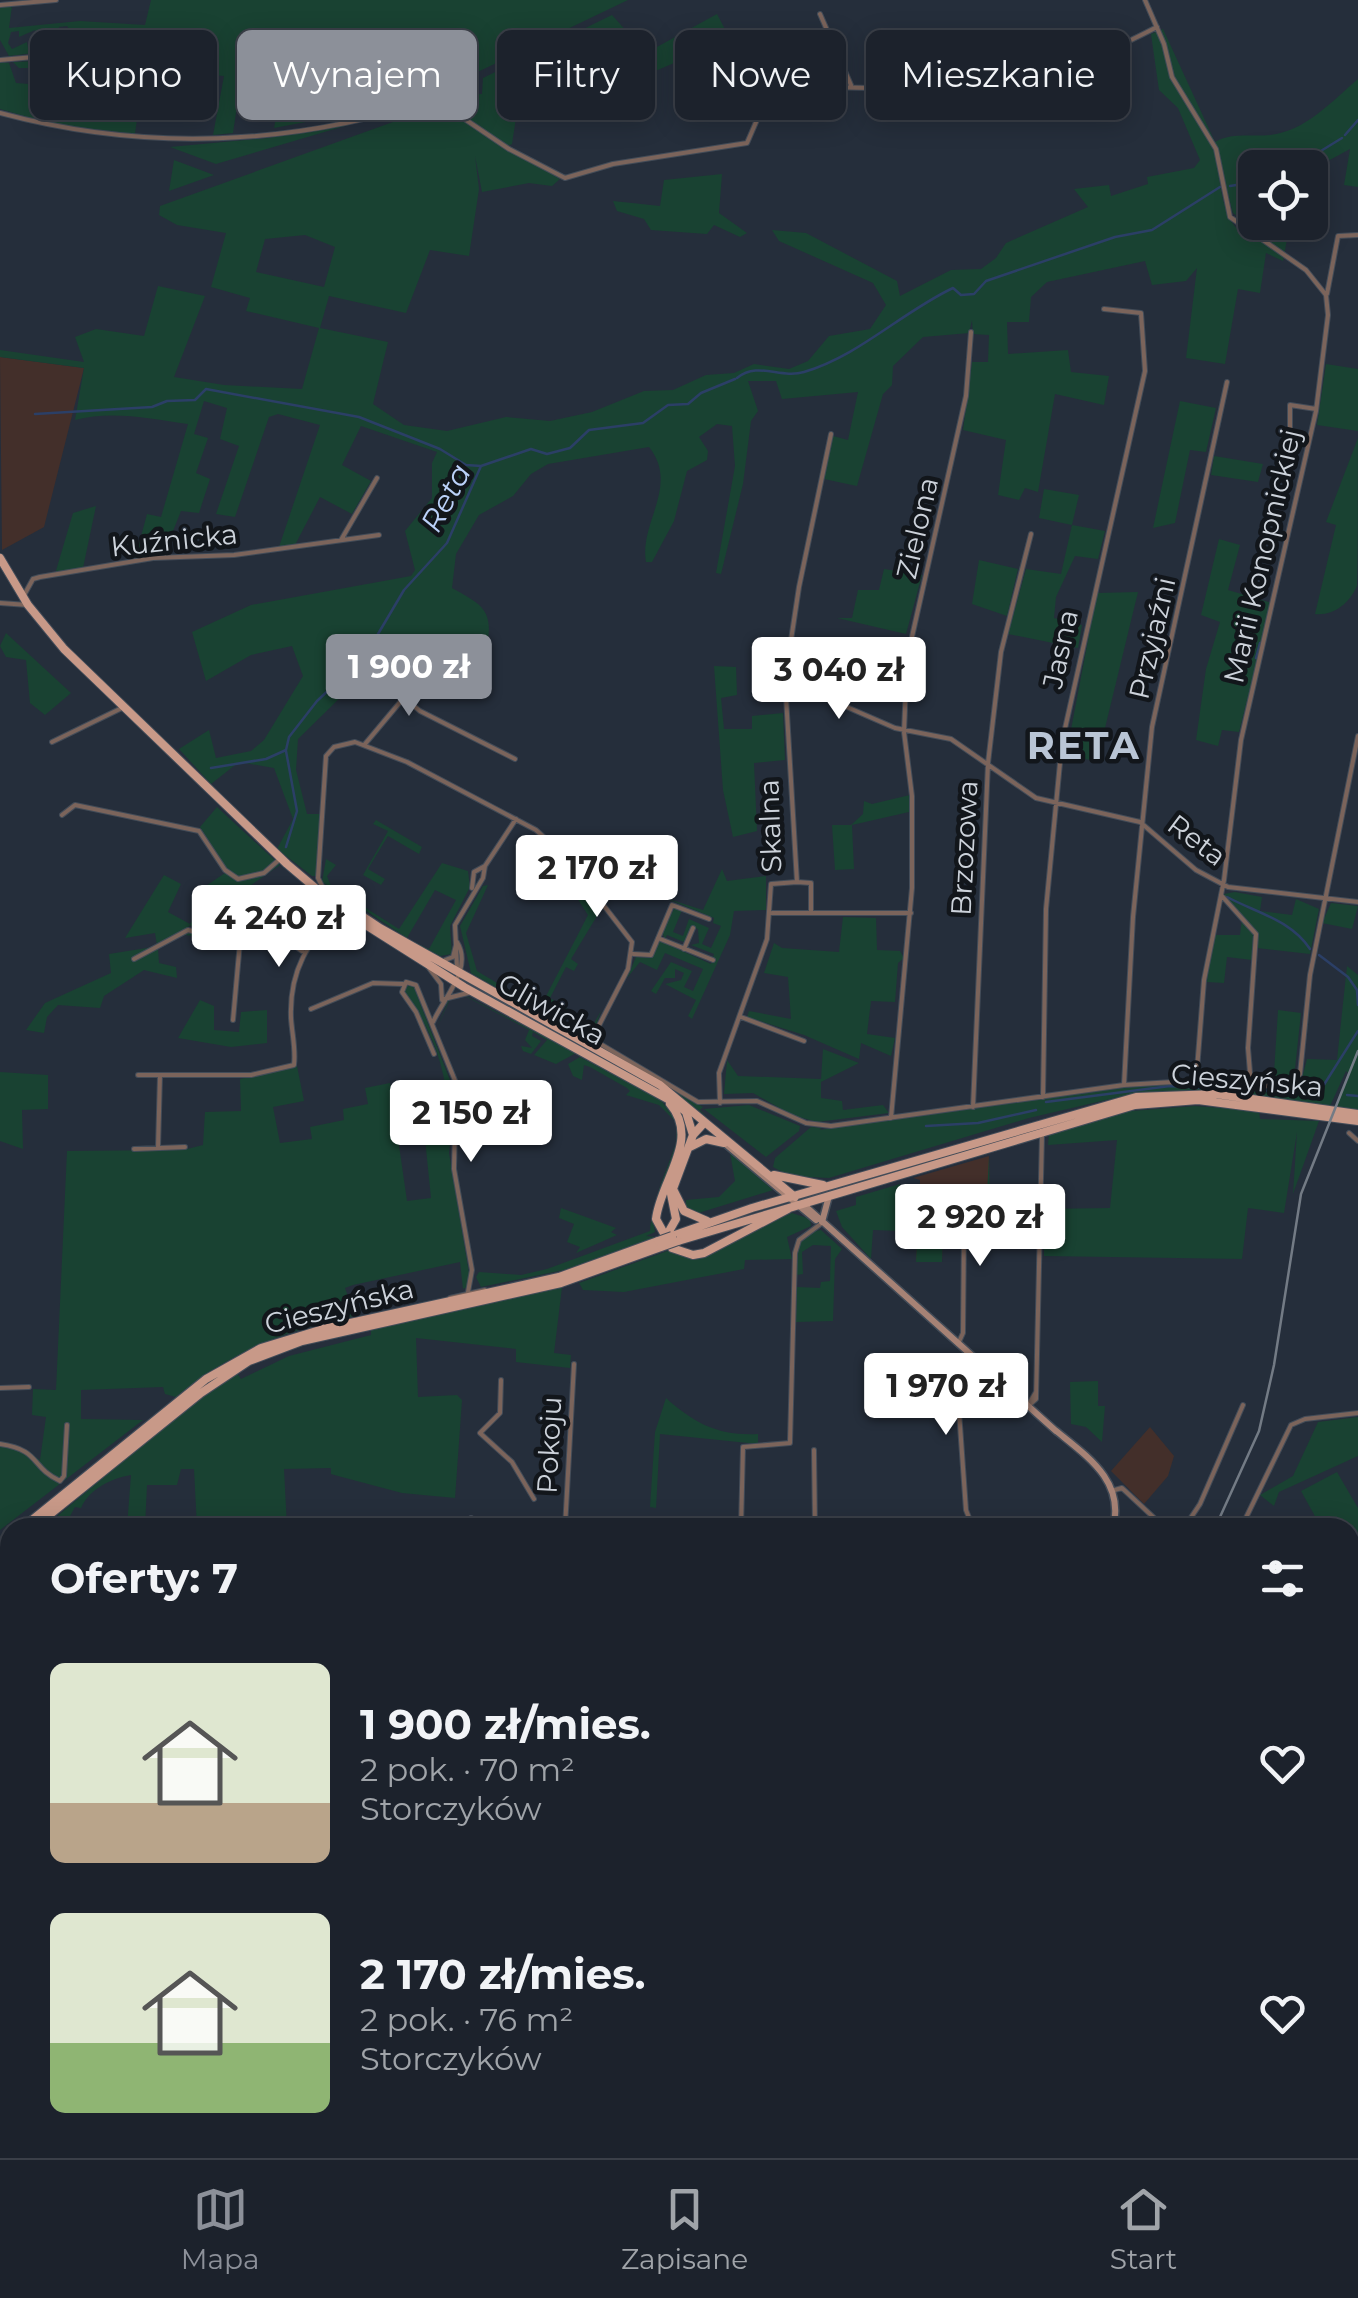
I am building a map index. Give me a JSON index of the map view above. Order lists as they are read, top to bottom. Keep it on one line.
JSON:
{"streets":{"main road":["Gliwicka","Cieszyńska"],"street":["Zielona","Kuźnicka","Marii Konopnickiej","Przyjaźni","Jasna","Skalna","Reta","Brzozowa","Pokoju"]},"crossings":[["Zielona","Reta"],["Zielona","Gliwicka"],["Kuźnicka","Gliwicka"],["Marii Konopnickiej","Reta"],["Przyjaźni","Reta"],["Przyjaźni","Gliwicka"],["Jasna","Reta"],["Jasna","Gliwicka"],["Skalna","Reta"],["Skalna","Gliwicka"],["Reta","Brzozowa"],["Reta","Gliwicka"],["Brzozowa","Gliwicka"],["Gliwicka","Cieszyńska"]],"districts":["RETA"],"water":["Reta"],"page":{"chip":["Kupno","Wynajem","Filtry","Nowe","Mieszkanie"],"price":["1 900 zł","3 040 zł","2 170 zł","4 240 zł","2 150 zł","2 920 zł","1 970 zł"],"heading":"Oferty: 7","list":[{"name":"1 900 zł/mies.","note":"2 pok. · 70 m² · Storczyków"},{"name":"2 170 zł/mies.","note":"2 pok. · 76 m² · Storczyków"}],"tabs":["Mapa","Zapisane","Start"]}}
